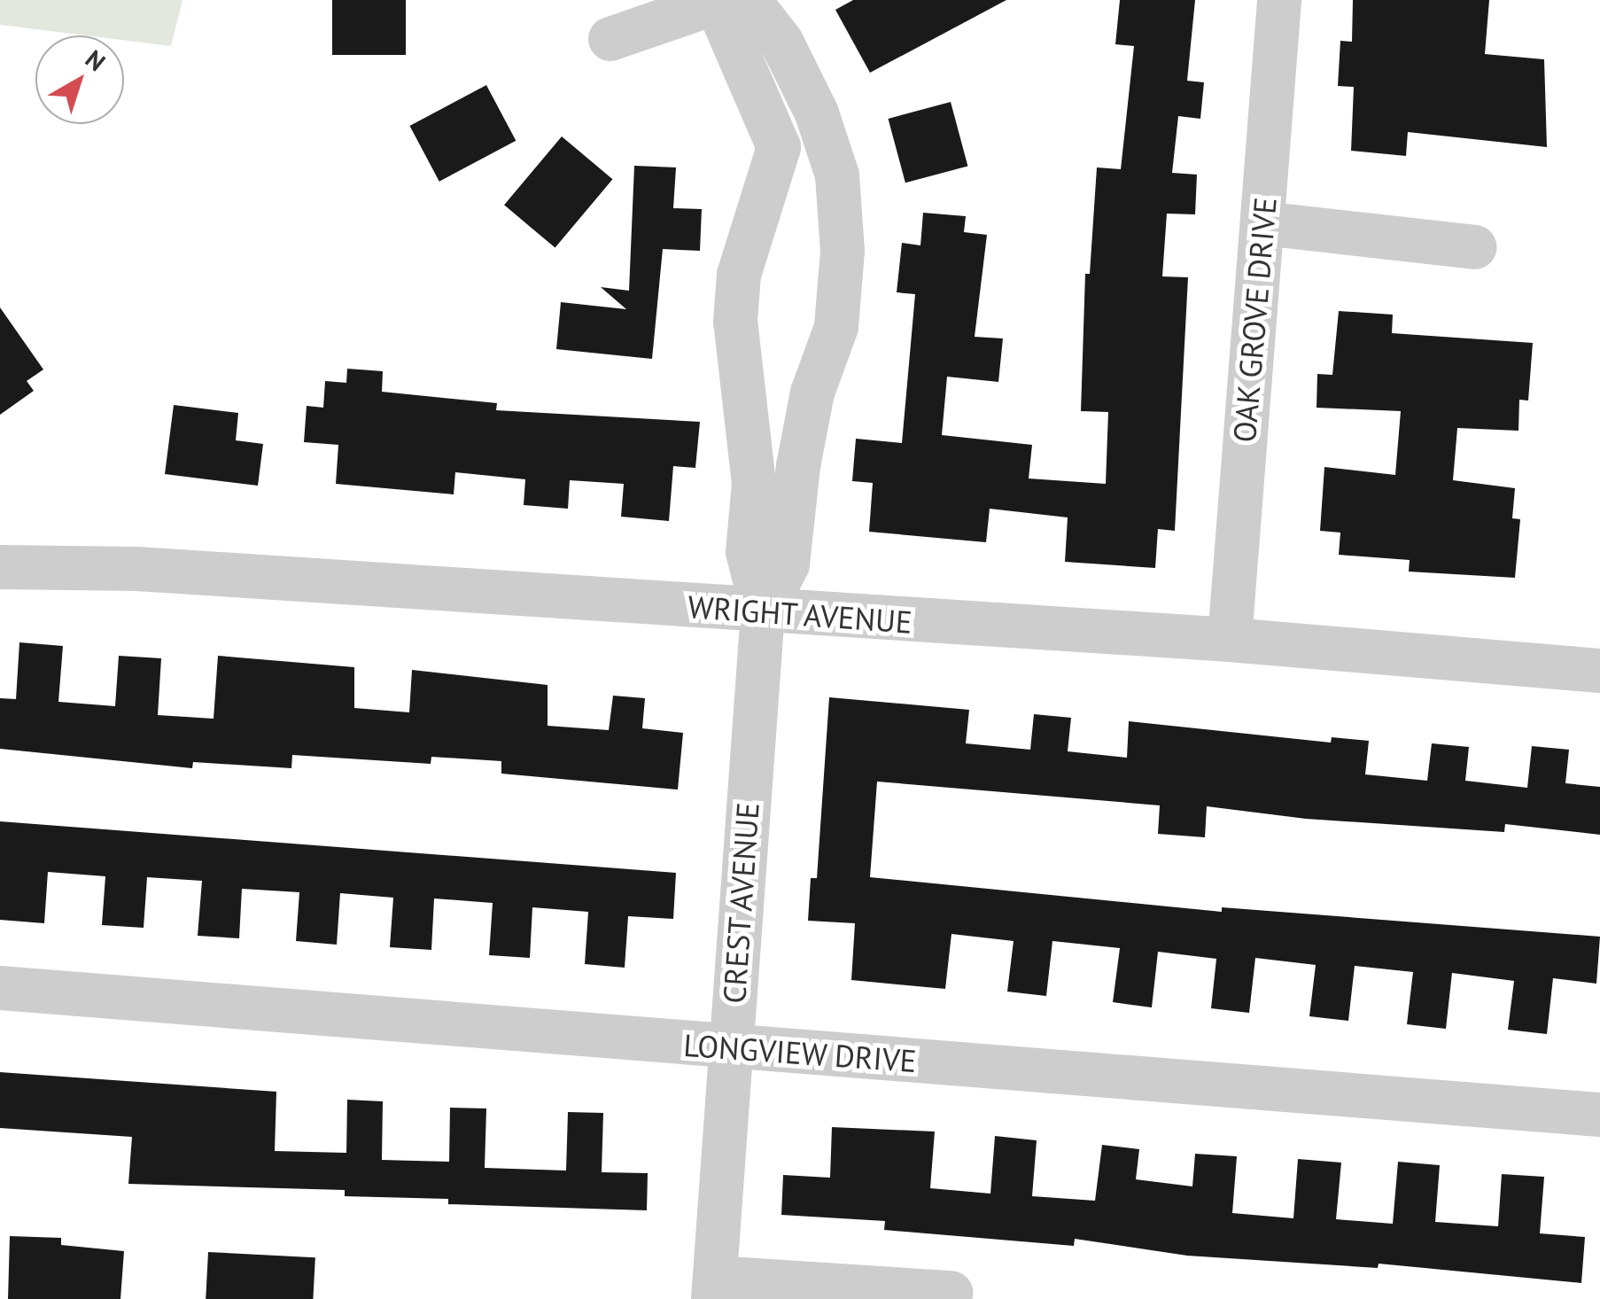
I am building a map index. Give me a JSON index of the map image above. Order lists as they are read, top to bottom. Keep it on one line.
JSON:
{"streets":{"street":["OAK GROVE DRIVE","WRIGHT AVENUE","CREST AVENUE","LONGVIEW DRIVE"]},"crossings":[["OAK GROVE DRIVE","WRIGHT AVENUE"],["WRIGHT AVENUE","CREST AVENUE"],["CREST AVENUE","LONGVIEW DRIVE"]],"north":"top right"}
